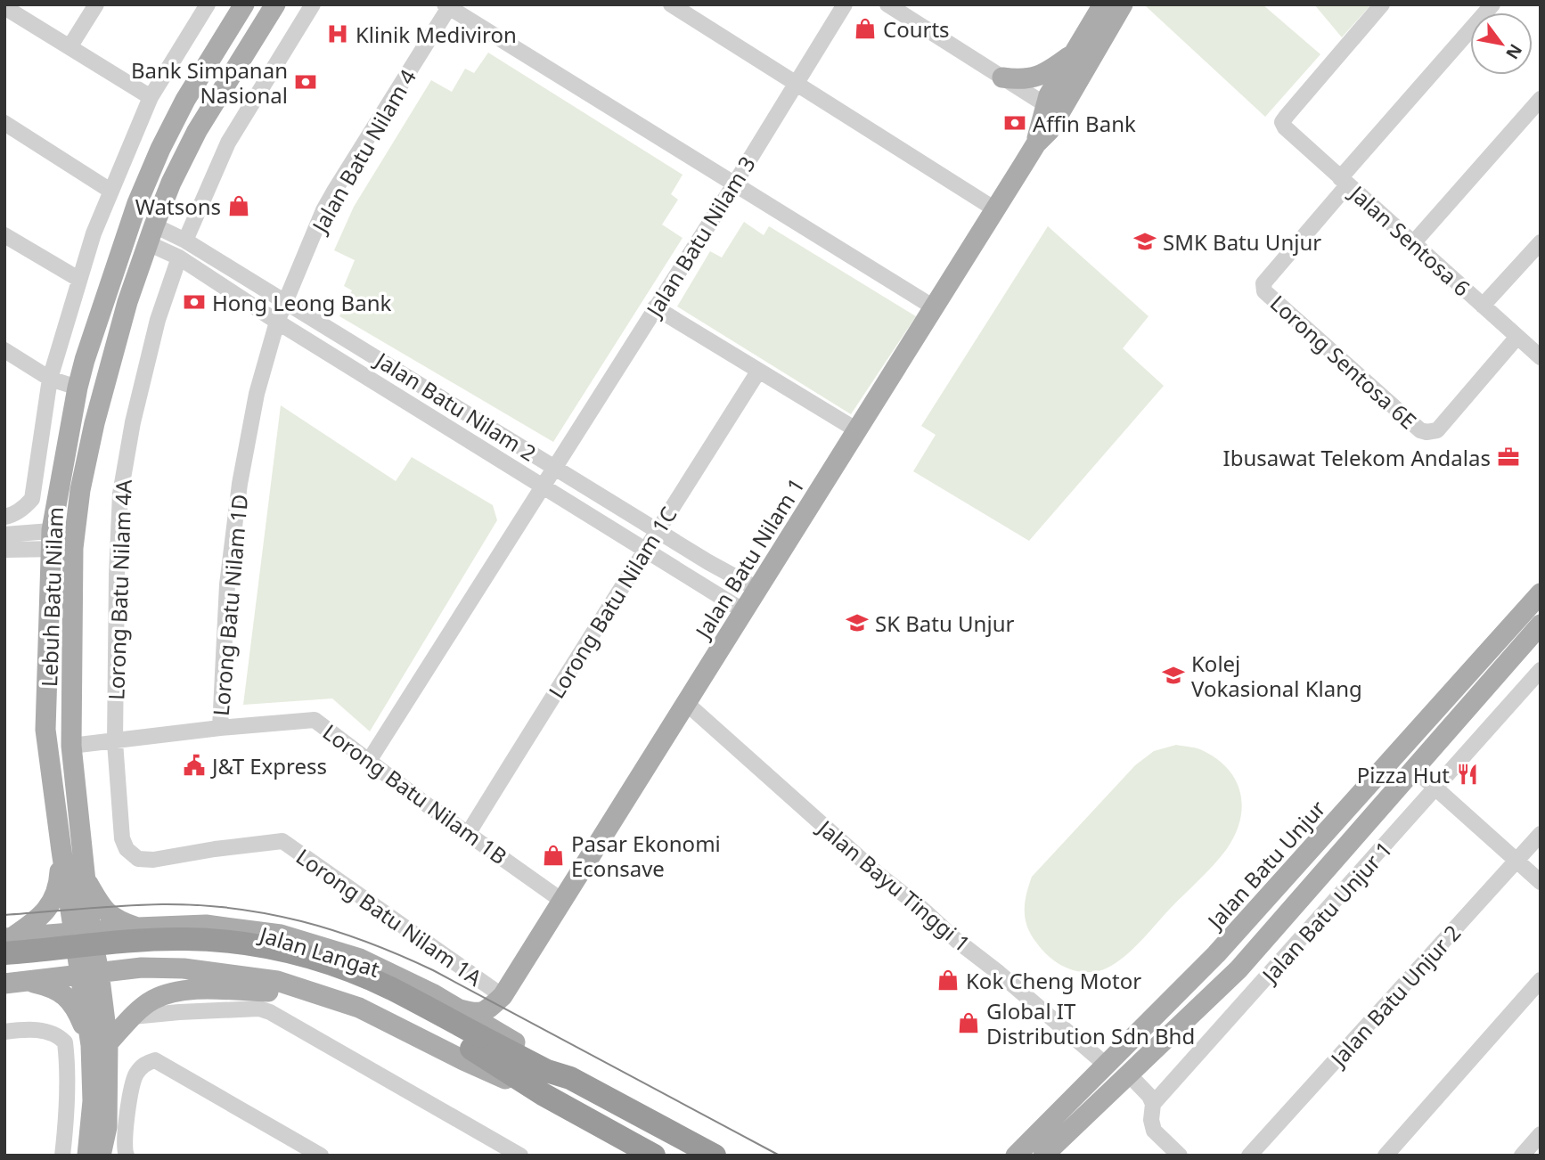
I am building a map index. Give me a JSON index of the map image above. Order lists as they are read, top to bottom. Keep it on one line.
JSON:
{"streets":{"highway":["Jalan Langat"],"main road":["Jalan Batu Nilam 1","Lebuh Batu Nilam","Jalan Batu Unjur"],"street":["Jalan Batu Nilam 4","Jalan Batu Nilam 3","Jalan Sentosa 6","Lorong Sentosa 6E","Jalan Batu Nilam 2","Lorong Batu Nilam 4A","Lorong Batu Nilam 1C","Lorong Batu Nilam 1D","Lorong Batu Nilam 1B","Jalan Bayu Tinggi 1","Jalan Batu Unjur 1","Lorong Batu Nilam 1A","Jalan Batu Unjur 2"]},"crossings":[["Jalan Batu Nilam 4","Jalan Batu Nilam 2"],["Jalan Batu Nilam 4","Lorong Batu Nilam 1D"],["Jalan Batu Nilam 3","Jalan Batu Nilam 2"],["Jalan Sentosa 6","Lorong Sentosa 6E"],["Jalan Batu Nilam 2","Jalan Batu Nilam 1"],["Jalan Batu Nilam 2","Lorong Batu Nilam 4A"],["Jalan Batu Nilam 2","Lebuh Batu Nilam"],["Jalan Batu Nilam 2","Lorong Batu Nilam 1C"],["Jalan Batu Nilam 2","Lorong Batu Nilam 1D"],["Jalan Batu Nilam 1","Lorong Batu Nilam 1B"],["Jalan Batu Nilam 1","Jalan Bayu Tinggi 1"],["Jalan Batu Nilam 1","Lorong Batu Nilam 1A"],["Lorong Batu Nilam 4A","Lorong Batu Nilam 1B"],["Lorong Batu Nilam 4A","Lorong Batu Nilam 1A"],["Lebuh Batu Nilam","Lorong Batu Nilam 1B"],["Lebuh Batu Nilam","Jalan Langat"],["Lorong Batu Nilam 1C","Lorong Batu Nilam 1B"],["Lorong Batu Nilam 1D","Lorong Batu Nilam 1B"],["Lorong Batu Nilam 1B","Lorong Batu Nilam 1A"],["Jalan Batu Unjur","Jalan Bayu Tinggi 1"]],"places":{"shop":["Courts","Watsons","Pasar Ekonomi Econsave","Kok Cheng Motor","Global IT Distribution Sdn Bhd"],"hospital":["Klinik Mediviron"],"bank":["Bank Simpanan Nasional","Affin Bank","Hong Leong Bank"],"school or university":["SMK Batu Unjur","SK Batu Unjur","Kolej Vokasional Klang"],"office":["Ibusawat Telekom Andalas"],"public building":["J&T Express"],"restaurant":["Pizza Hut"]},"north":"bottom right"}
